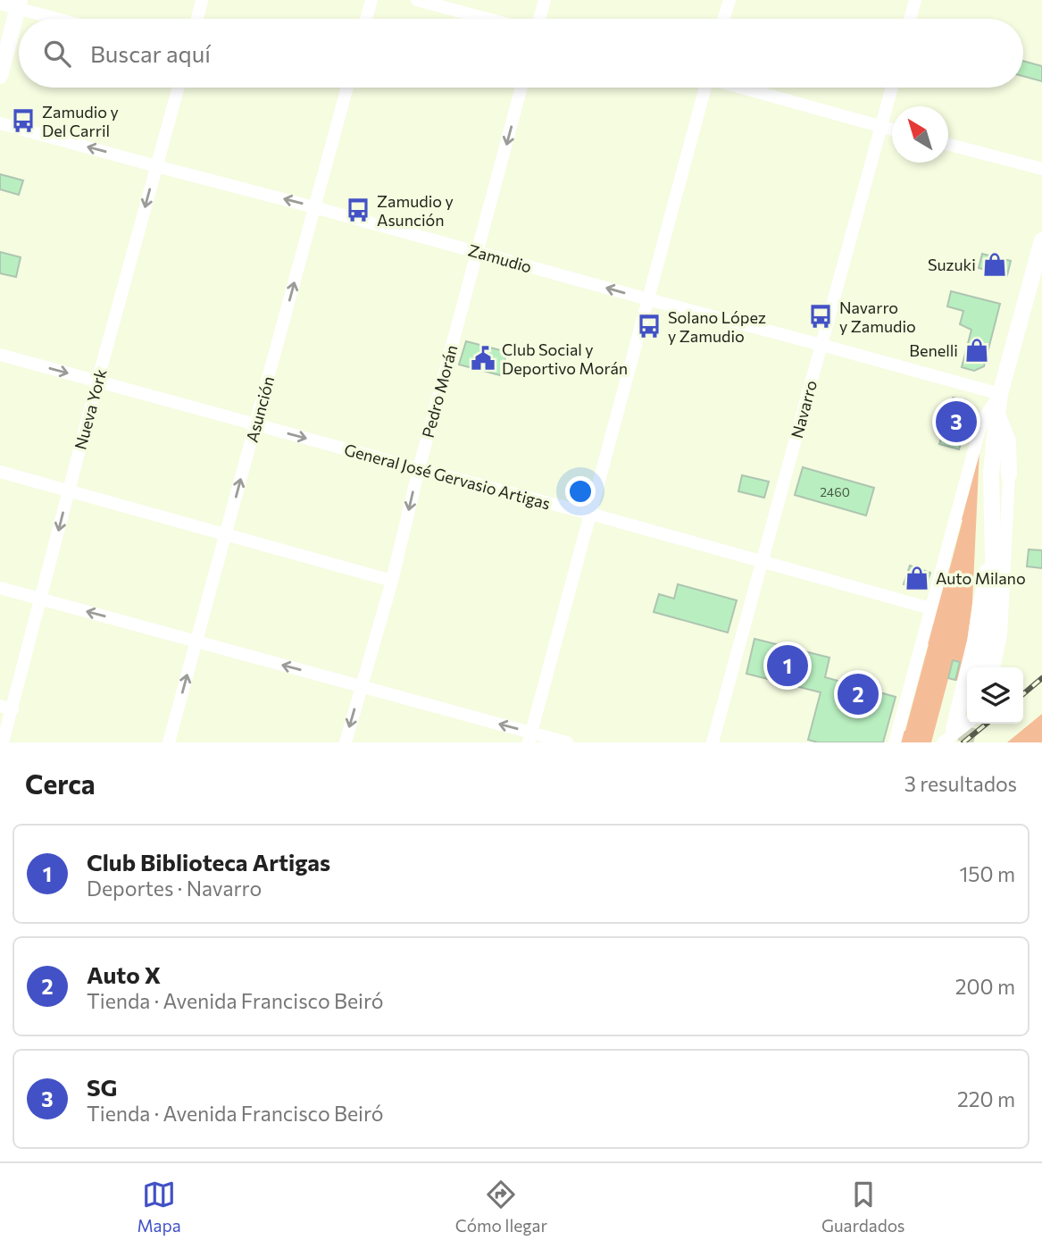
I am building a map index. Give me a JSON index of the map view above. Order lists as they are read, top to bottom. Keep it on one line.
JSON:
{"streets":{"street":["Zamudio","Pedro Morán","Nueva York","Asunción","Navarro","General José Gervasio Artigas"]},"crossings":[["Zamudio","Pedro Morán"],["Zamudio","Nueva York"],["Zamudio","Asunción"],["Zamudio","Navarro"],["Pedro Morán","General José Gervasio Artigas"],["Nueva York","General José Gervasio Artigas"],["Asunción","General José Gervasio Artigas"],["Navarro","General José Gervasio Artigas"]],"one_way":["Zamudio","Pedro Morán","Nueva York","Asunción"],"places":{"bus stop":["Zamudio y Del Carril","Zamudio y Asunción","Navarro y Zamudio","Solano López y Zamudio"],"shop":["Suzuki","Benelli","Auto Milano"],"public building":["Club Social y Deportivo Morán"]},"house_numbers":["2460"],"north":"top left","page":{"search":"Buscar aquí","pins":["3","1","2"],"heading":["Cerca","3 resultados"],"list":[{"mark":"1","name":"Club Biblioteca Artigas","note":"Deportes · Navarro","value":"150 m"},{"mark":"2","name":"Auto X","note":"Tienda · Avenida Francisco Beiró","value":"200 m"},{"mark":"3","name":"SG","note":"Tienda · Avenida Francisco Beiró","value":"220 m"}],"nav":["Mapa","Cómo llegar","Guardados"]}}
